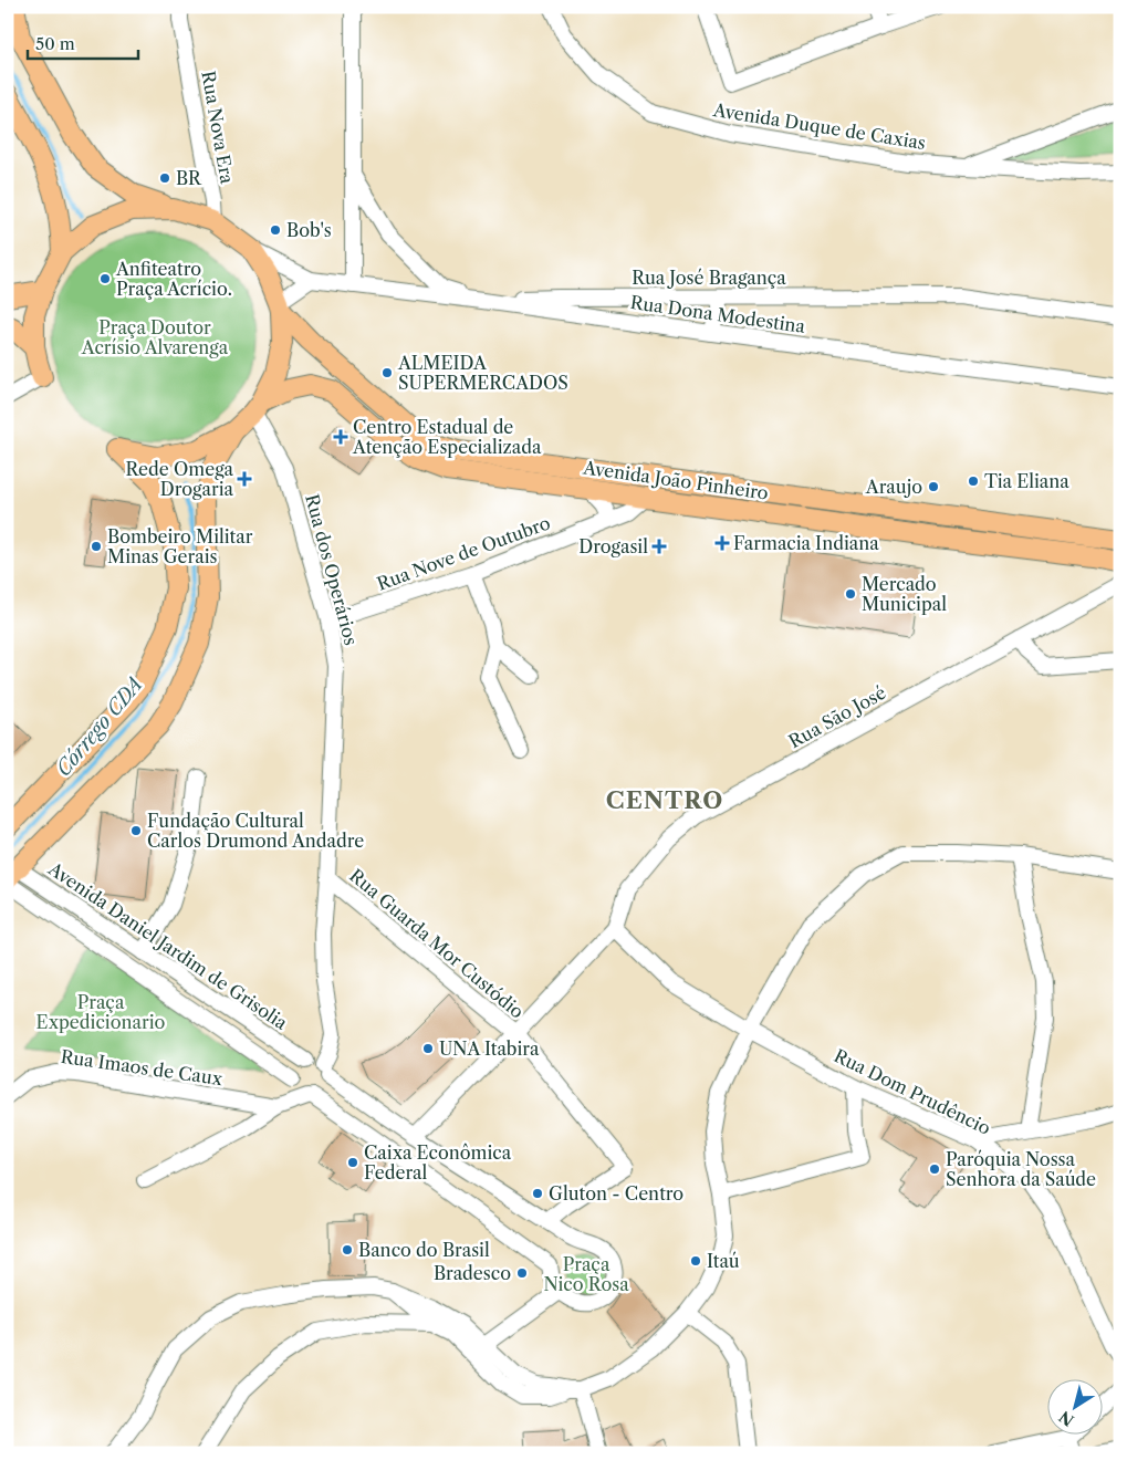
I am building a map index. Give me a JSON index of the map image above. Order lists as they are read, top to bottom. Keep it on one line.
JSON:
{"streets":{"main road":["Avenida João Pinheiro"],"street":["Avenida Duque de Caxias","Rua Nova Era","Rua José Bragança","Rua Dona Modestina","Rua Nove de Outubro","Rua dos Operários","Rua São José","Rua Guarda Mor Custódio","Avenida Daniel Jardim de Grisolia","Rua Imaos de Caux","Rua Dom Prudêncio"]},"crossings":[["Rua José Bragança","Rua Dona Modestina"],["Avenida João Pinheiro","Rua Nove de Outubro"],["Avenida João Pinheiro","Rua dos Operários"],["Rua Nove de Outubro","Rua dos Operários"],["Rua dos Operários","Rua Guarda Mor Custódio"],["Rua dos Operários","Avenida Daniel Jardim de Grisolia"],["Rua São José","Rua Dom Prudêncio"],["Rua Guarda Mor Custódio","Avenida Daniel Jardim de Grisolia"]],"districts":["CENTRO"],"water":["Córrego CDA"],"parks":["Praça Doutor Acrísio Alvarenga","Praça Expedicionario","Praça Nico Rosa"],"places":{"other":["BR","Bob's","Anfiteatro Praça Acrício.","ALMEIDA SUPERMERCADOS","Tia Eliana","Araujo","Bombeiro Militar Minas Gerais","Mercado Municipal","Fundação Cultural Carlos Drumond Andadre","UNA Itabira","Caixa Econômica Federal","Paróquia Nossa Senhora da Saúde","Gluton - Centro","Banco do Brasil","Itaú","Bradesco"],"health":["Centro Estadual de Atenção Especializada","Rede Omega Drogaria","Farmacia Indiana","Drogasil"]},"scale_bar":"50 m","north":"bottom left"}
